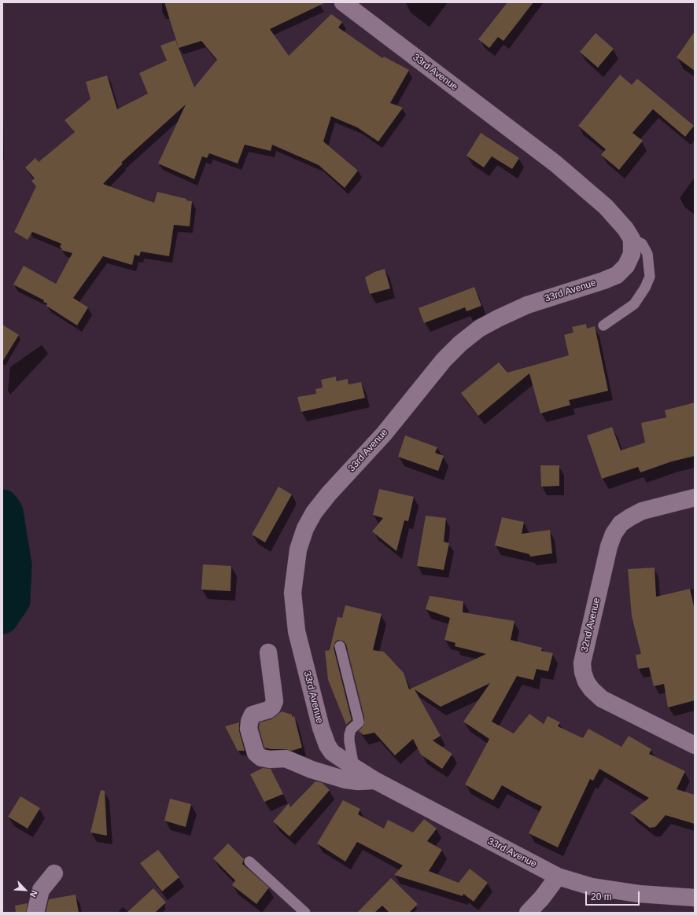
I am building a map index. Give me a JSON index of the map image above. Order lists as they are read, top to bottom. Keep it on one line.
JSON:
{"streets":{"street":["33rd Avenue","32nd Avenue"]},"scale_bar":"20 m","north":"bottom right"}
